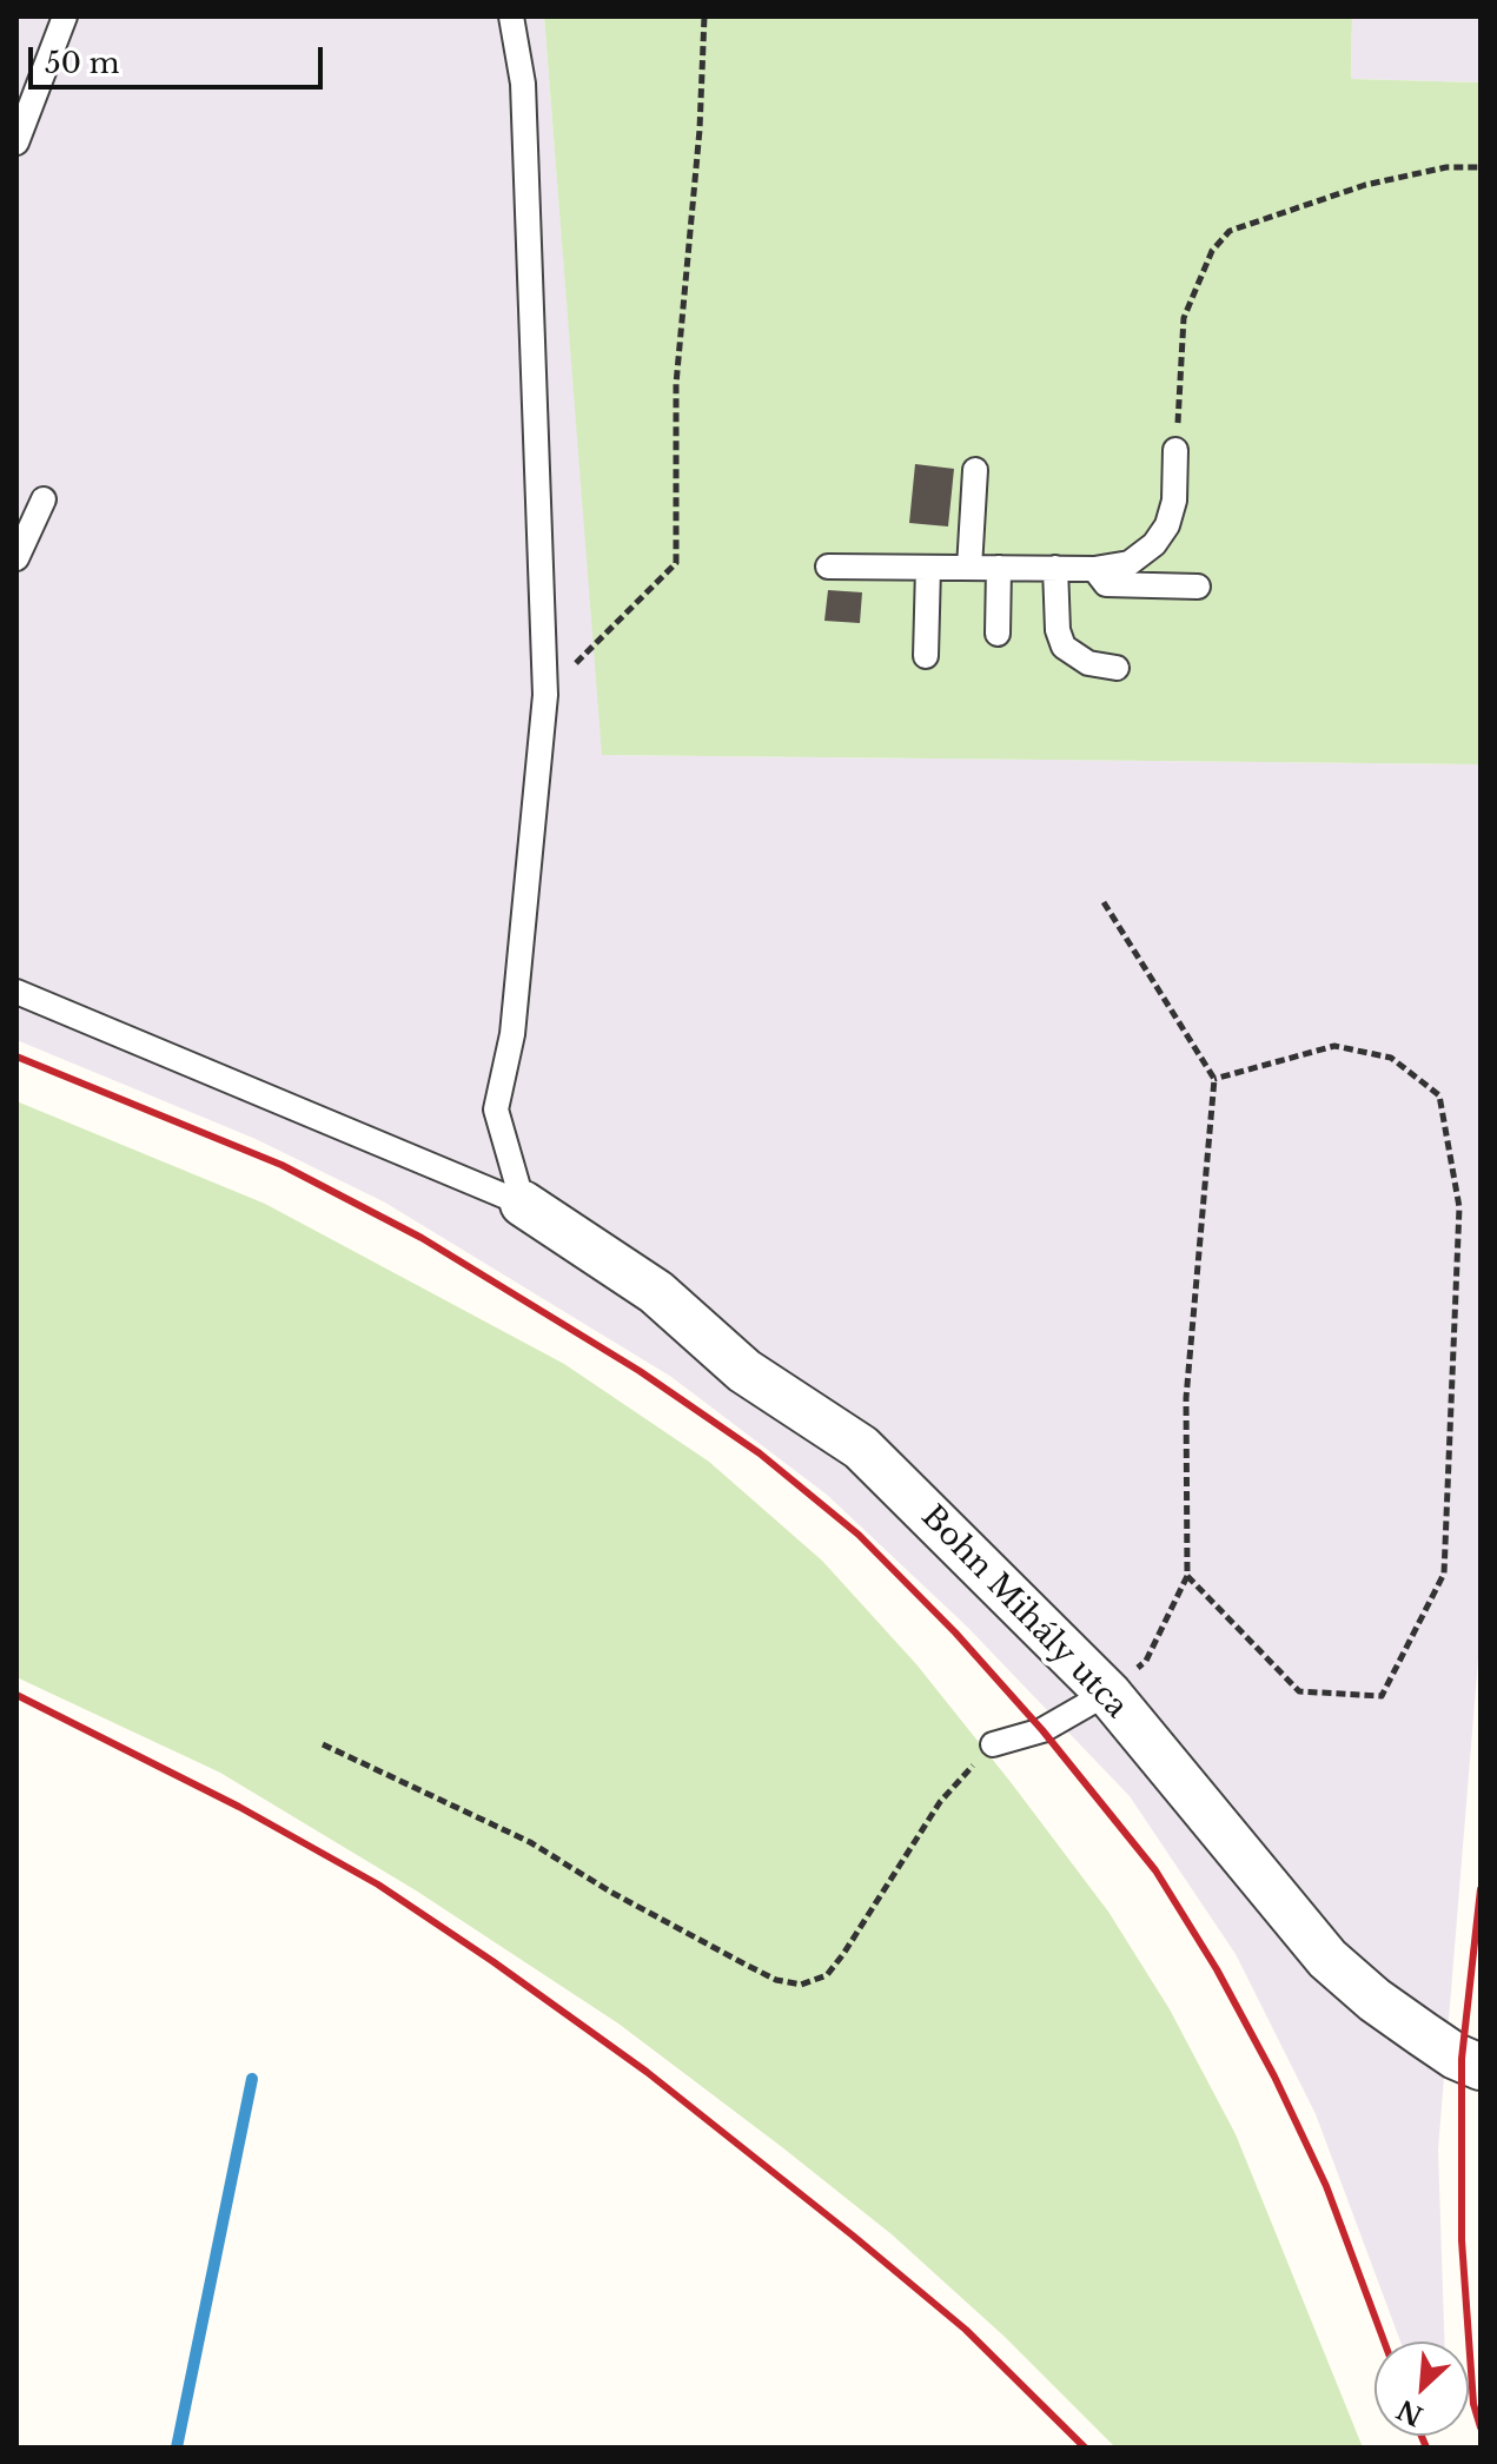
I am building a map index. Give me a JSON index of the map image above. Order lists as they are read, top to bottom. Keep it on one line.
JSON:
{"streets":{"street":["Bohn Mihály utca"]},"scale_bar":"50 m","north":"bottom left"}
